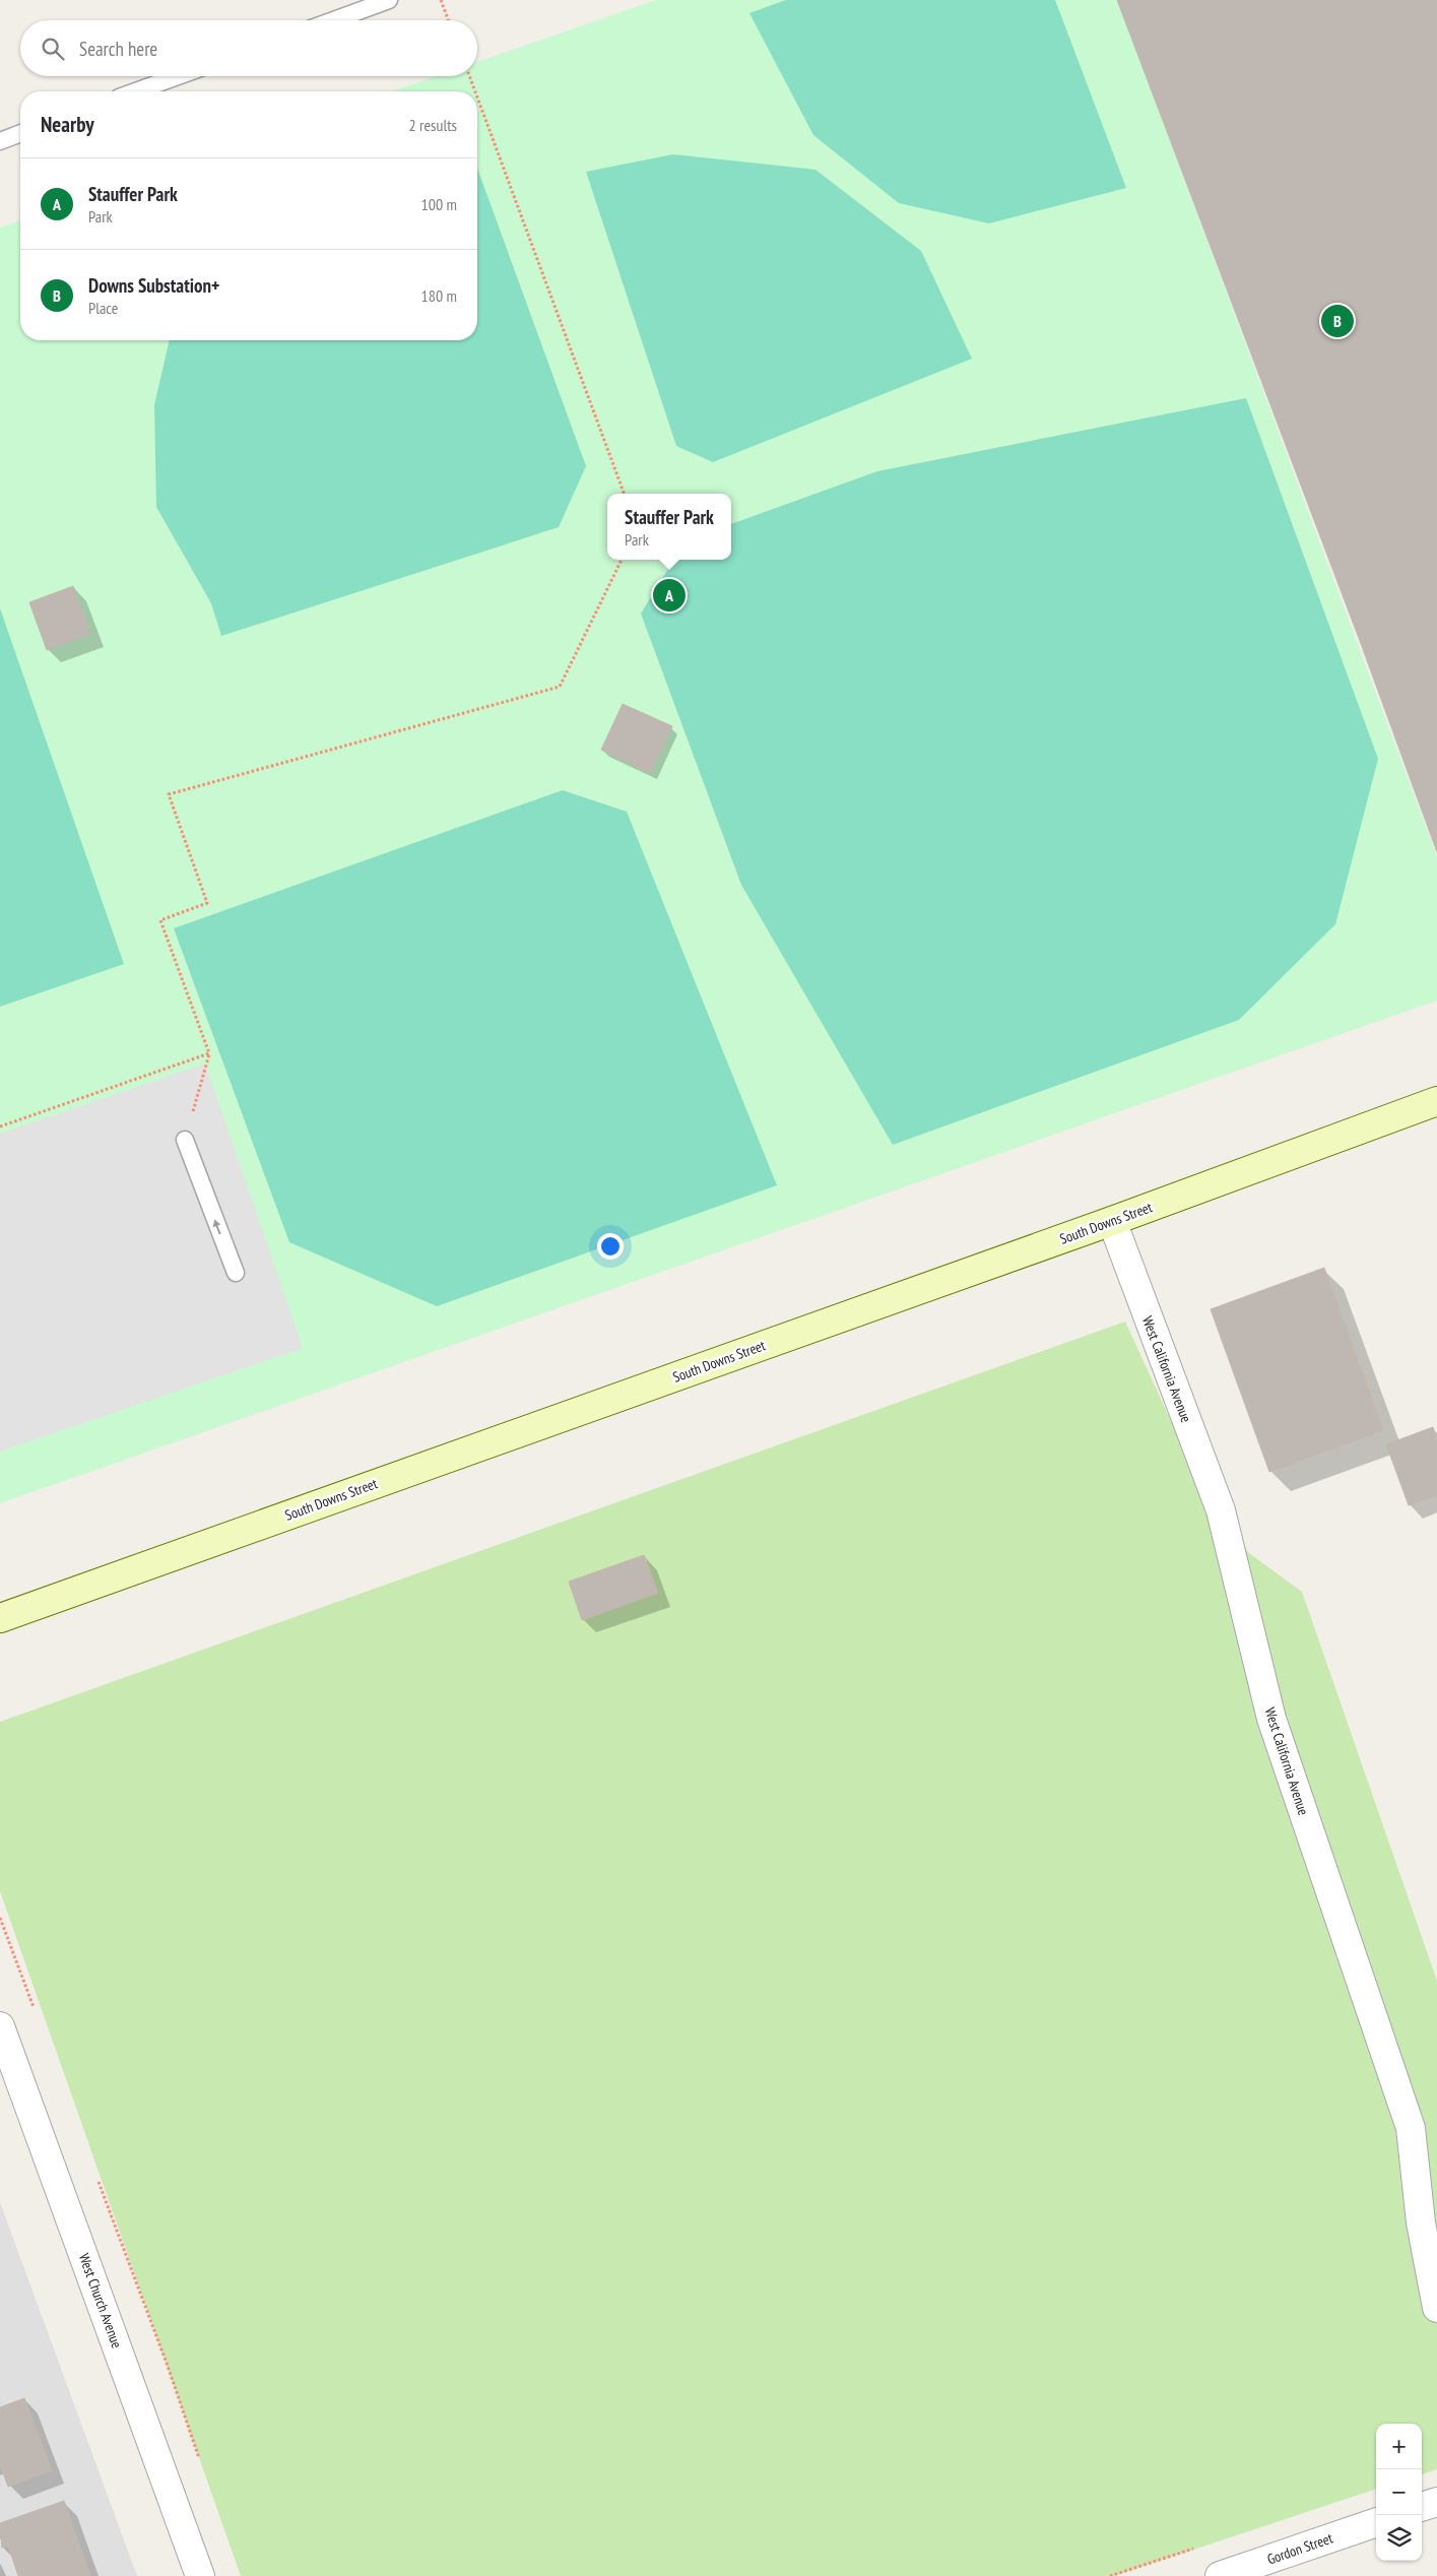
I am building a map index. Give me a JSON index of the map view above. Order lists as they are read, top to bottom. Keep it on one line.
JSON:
{"streets":{"main road":["South Downs Street"],"street":["West California Avenue","West Church Avenue","Gordon Street"]},"crossings":[["South Downs Street","West California Avenue"]],"page":{"search":"Search here","heading":["Nearby","2 results"],"list":[{"mark":"A","name":"Stauffer Park","note":"Park","value":"100 m"},{"mark":"B","name":"Downs Substation+","note":"Place","value":"180 m"}],"pins":["B","A"],"popup":["Stauffer Park","Park"],"map_buttons":["+","−"]}}
